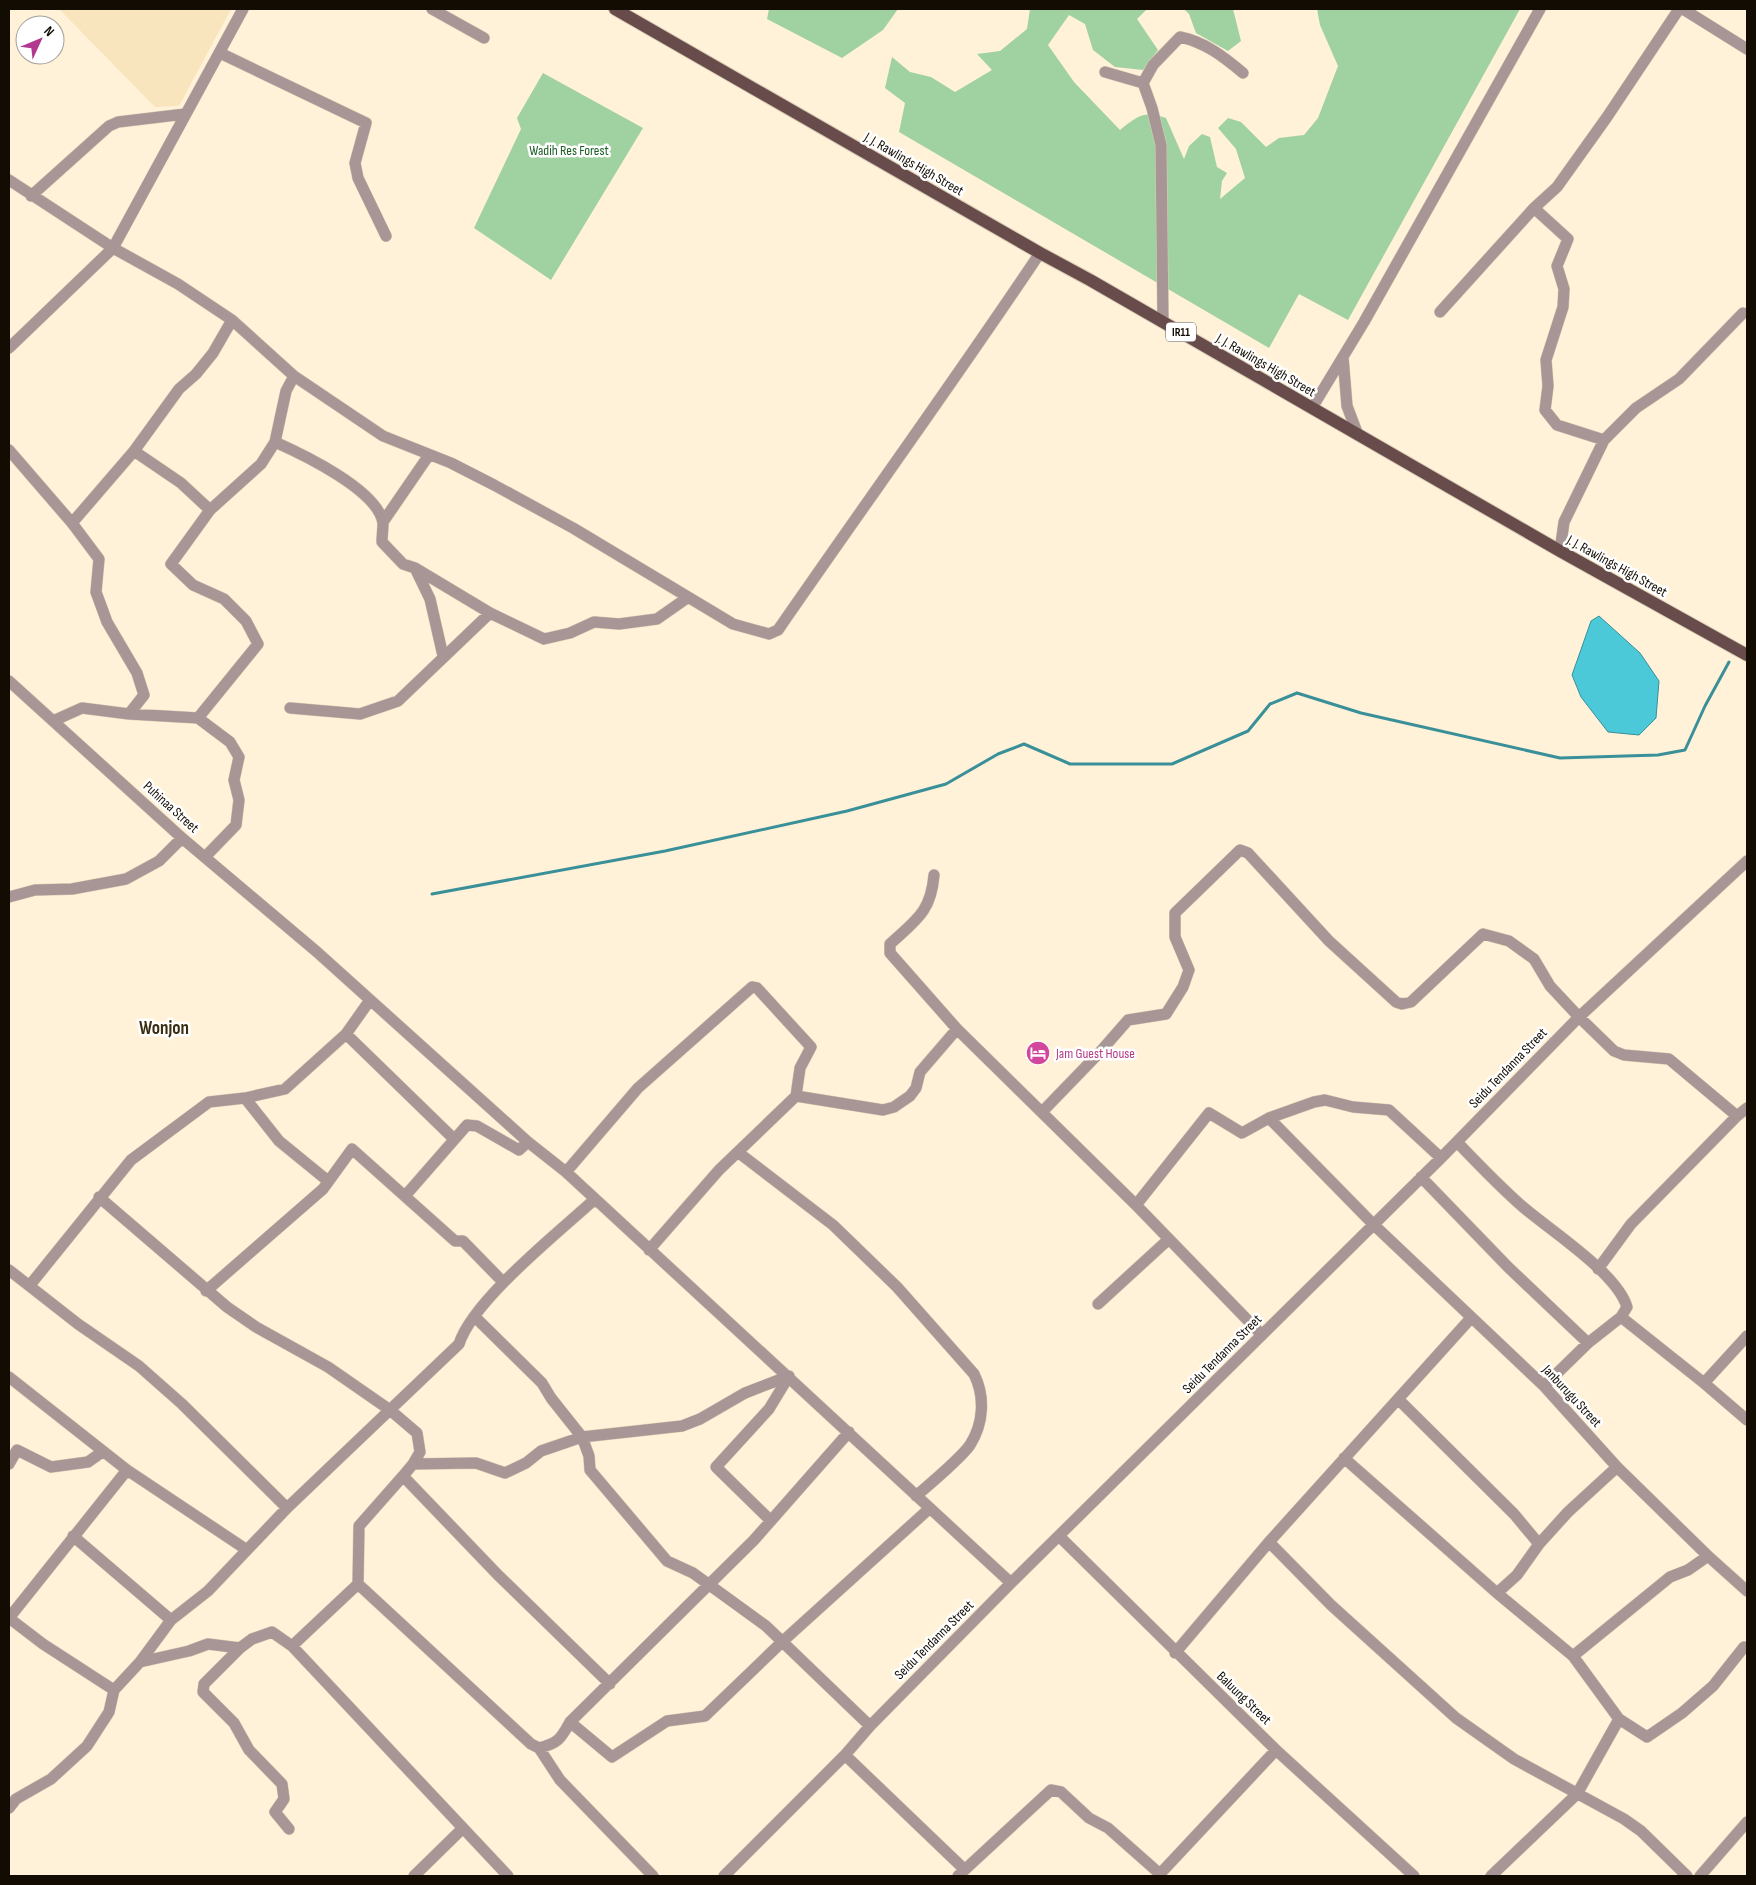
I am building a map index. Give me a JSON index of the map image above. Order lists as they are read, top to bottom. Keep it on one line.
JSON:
{"streets":{"main road":["J. J. Rawlings High Street","IR11"],"street":["Puhinaa Street","Seidu Tendanna Street","Janburugu Street","Baluung Street"]},"crossings":[["Puhinaa Street","Seidu Tendanna Street"],["Seidu Tendanna Street","Janburugu Street"],["Seidu Tendanna Street","Baluung Street"]],"districts":["Wonjon"],"parks":["Wadih Res Forest"],"places":{"hotel":["Jam Guest House"]},"north":"top right"}
